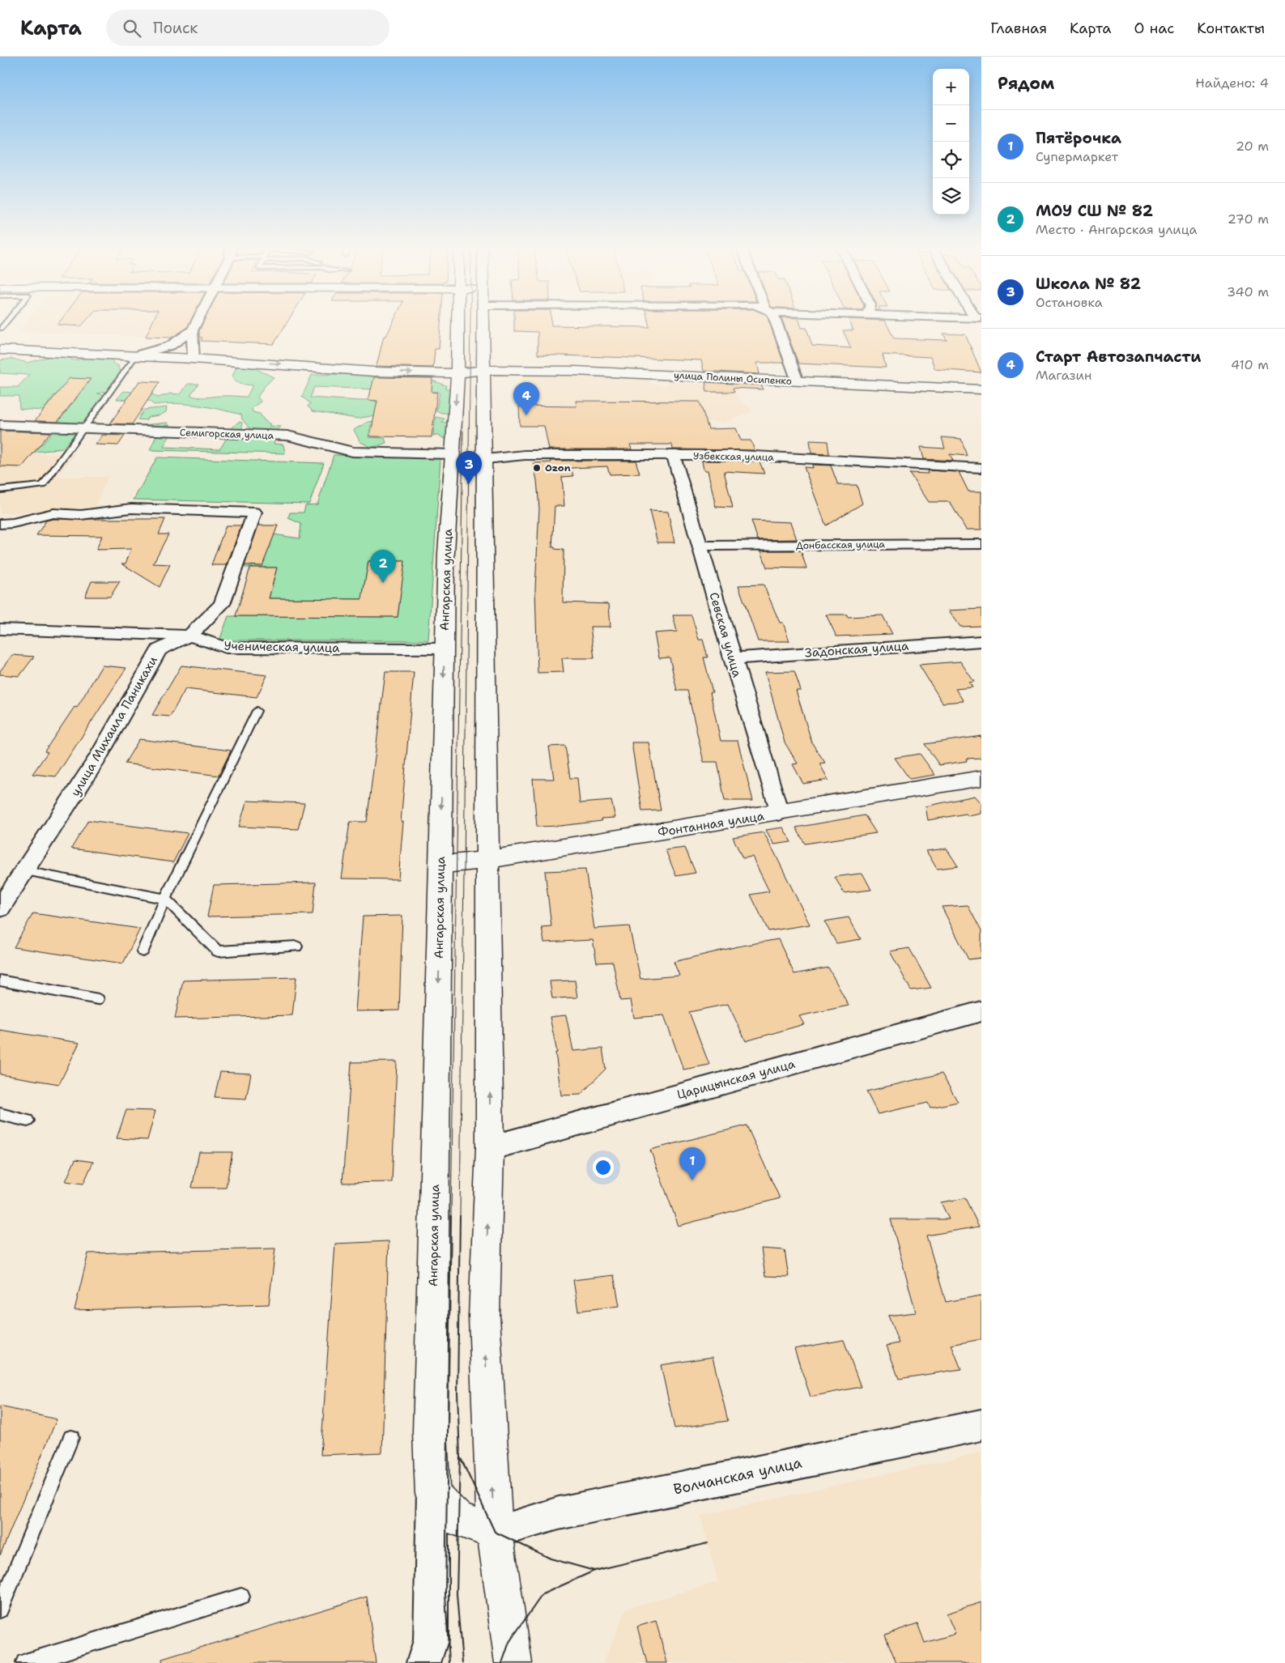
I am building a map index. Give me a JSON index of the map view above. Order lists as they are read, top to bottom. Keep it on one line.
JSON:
{"streets":{"main road":["улица Полины Осипенко","Ангарская улица","Фонтанная улица"],"street":["Семигорская улица","Узбекская улица","Донбасская улица","Севская улица","Ученическая улица","Задонская улица","улица Михаила Паникахи","Царицынская улица","Волчанская улица"]},"crossings":[["улица Полины Осипенко","Ангарская улица"],["Семигорская улица","Ангарская улица"],["Узбекская улица","Севская улица"],["Донбасская улица","Севская улица"],["Ангарская улица","Ученическая улица"],["Ангарская улица","Фонтанная улица"],["Севская улица","Задонская улица"],["Севская улица","Фонтанная улица"],["Ученическая улица","улица Михаила Паникахи"]],"places":["Ozon"],"page":{"header":"Карта","search":"Поиск","nav":["Главная","Карта","О нас","Контакты"],"heading":["Рядом","Найдено: 4"],"map_buttons":["+","−"],"list":[{"mark":"1","name":"Пятёрочка","note":"Супермаркет","value":"20 m"},{"mark":"2","name":"МОУ СШ № 82","note":"Место · Ангарская улица","value":"270 m"},{"mark":"3","name":"Школа № 82","note":"Остановка","value":"340 m"},{"mark":"4","name":"Старт Автозапчасти","note":"Магазин","value":"410 m"}],"pins":["4","3","2","1"]}}
